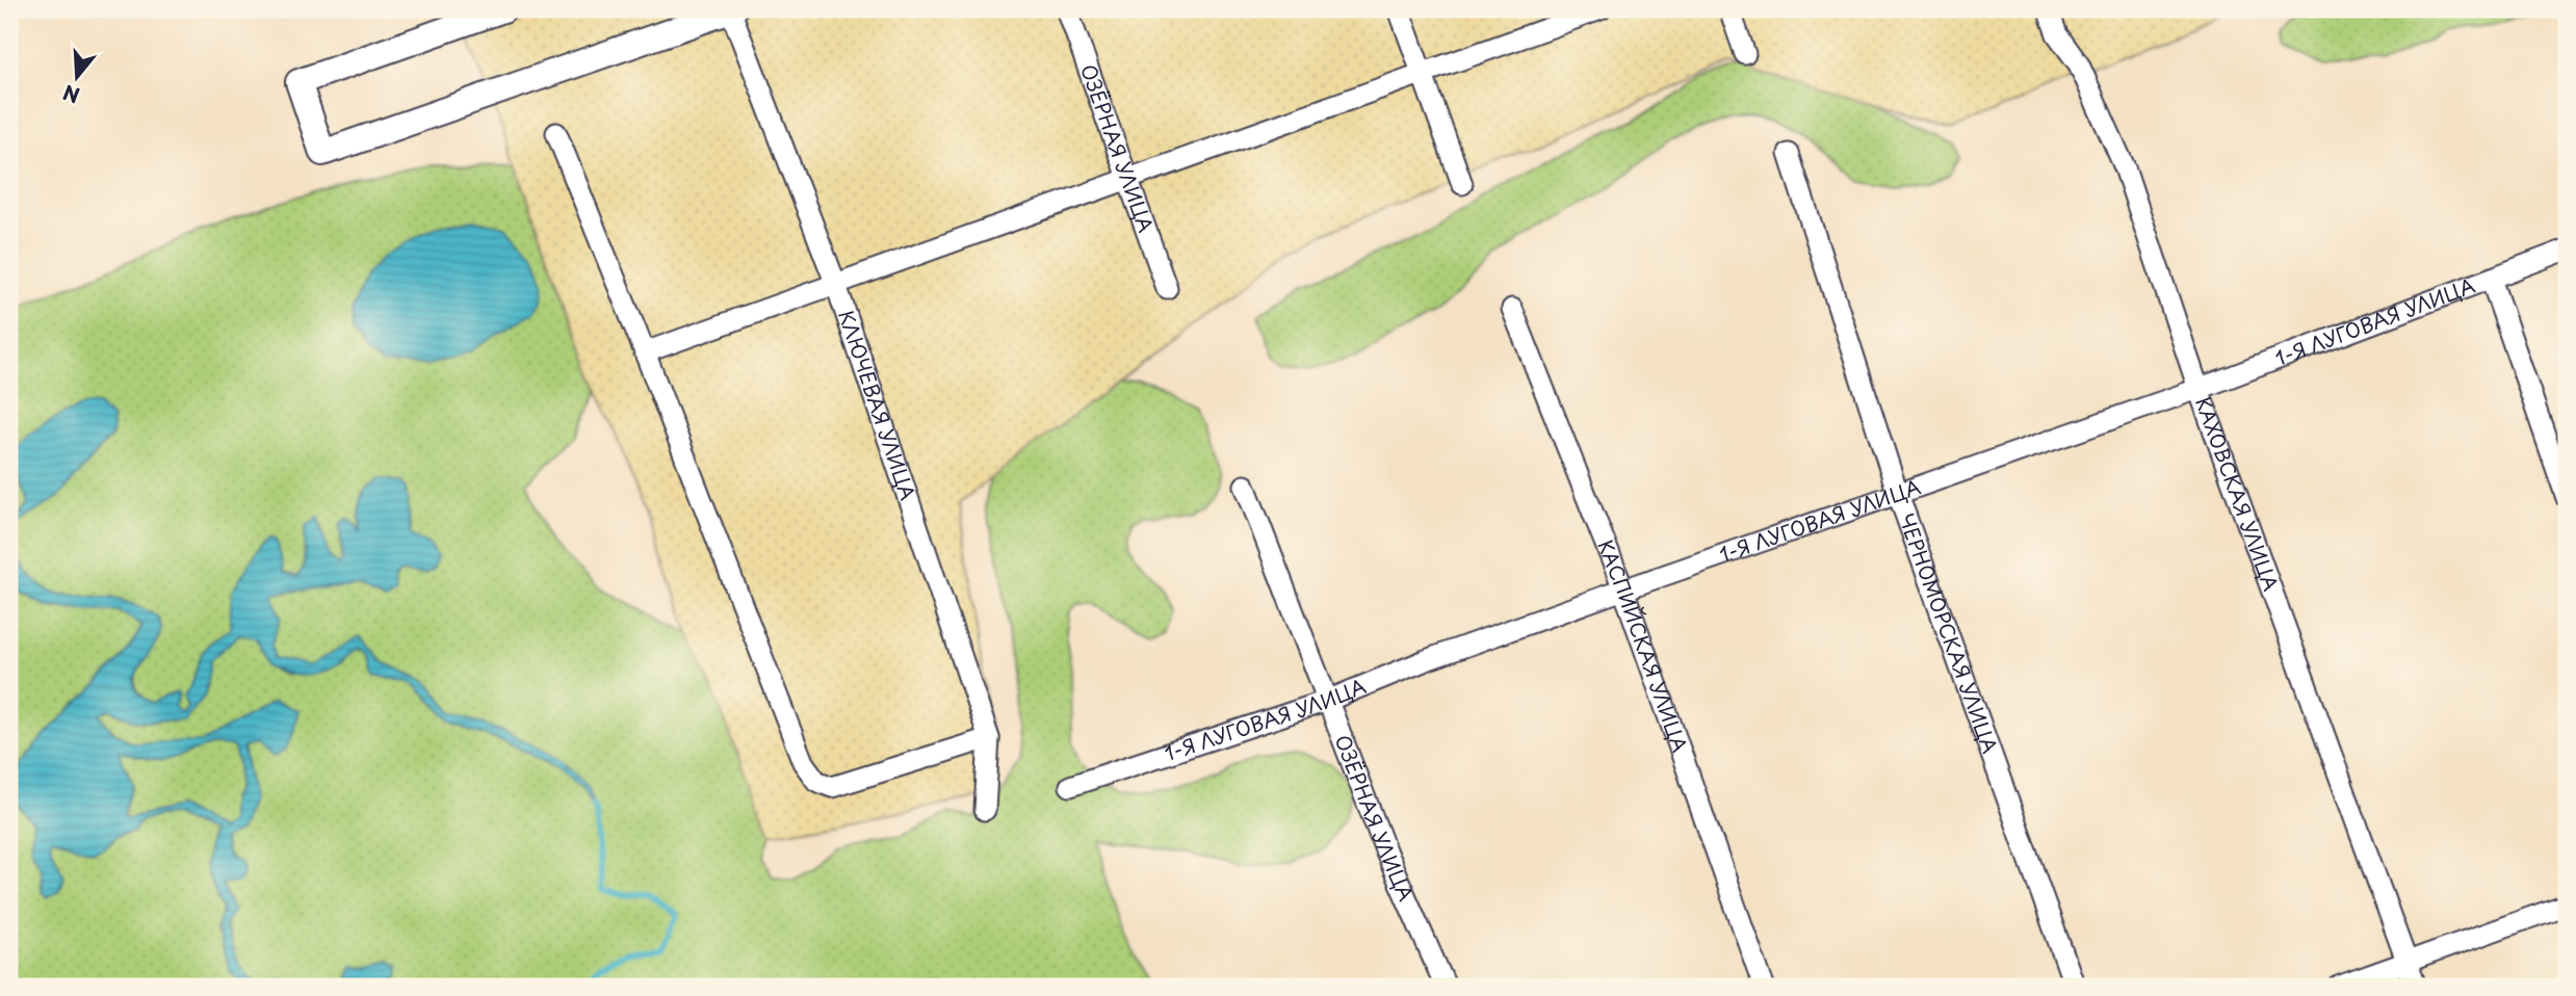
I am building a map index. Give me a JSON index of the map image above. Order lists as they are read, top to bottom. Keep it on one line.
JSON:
{"streets":{"street":["ОЗЁРНАЯ УЛИЦА","1-Я ЛУГОВАЯ УЛИЦА","КЛЮЧЕВАЯ УЛИЦА","КАХОВСКАЯ УЛИЦА","ЧЕРНОМОРСКАЯ УЛИЦА","КАСПИЙСКАЯ УЛИЦА"]},"crossings":[["ОЗЁРНАЯ УЛИЦА","1-Я ЛУГОВАЯ УЛИЦА"],["1-Я ЛУГОВАЯ УЛИЦА","КАХОВСКАЯ УЛИЦА"],["1-Я ЛУГОВАЯ УЛИЦА","ЧЕРНОМОРСКАЯ УЛИЦА"],["1-Я ЛУГОВАЯ УЛИЦА","КАСПИЙСКАЯ УЛИЦА"]],"north":"bottom"}
